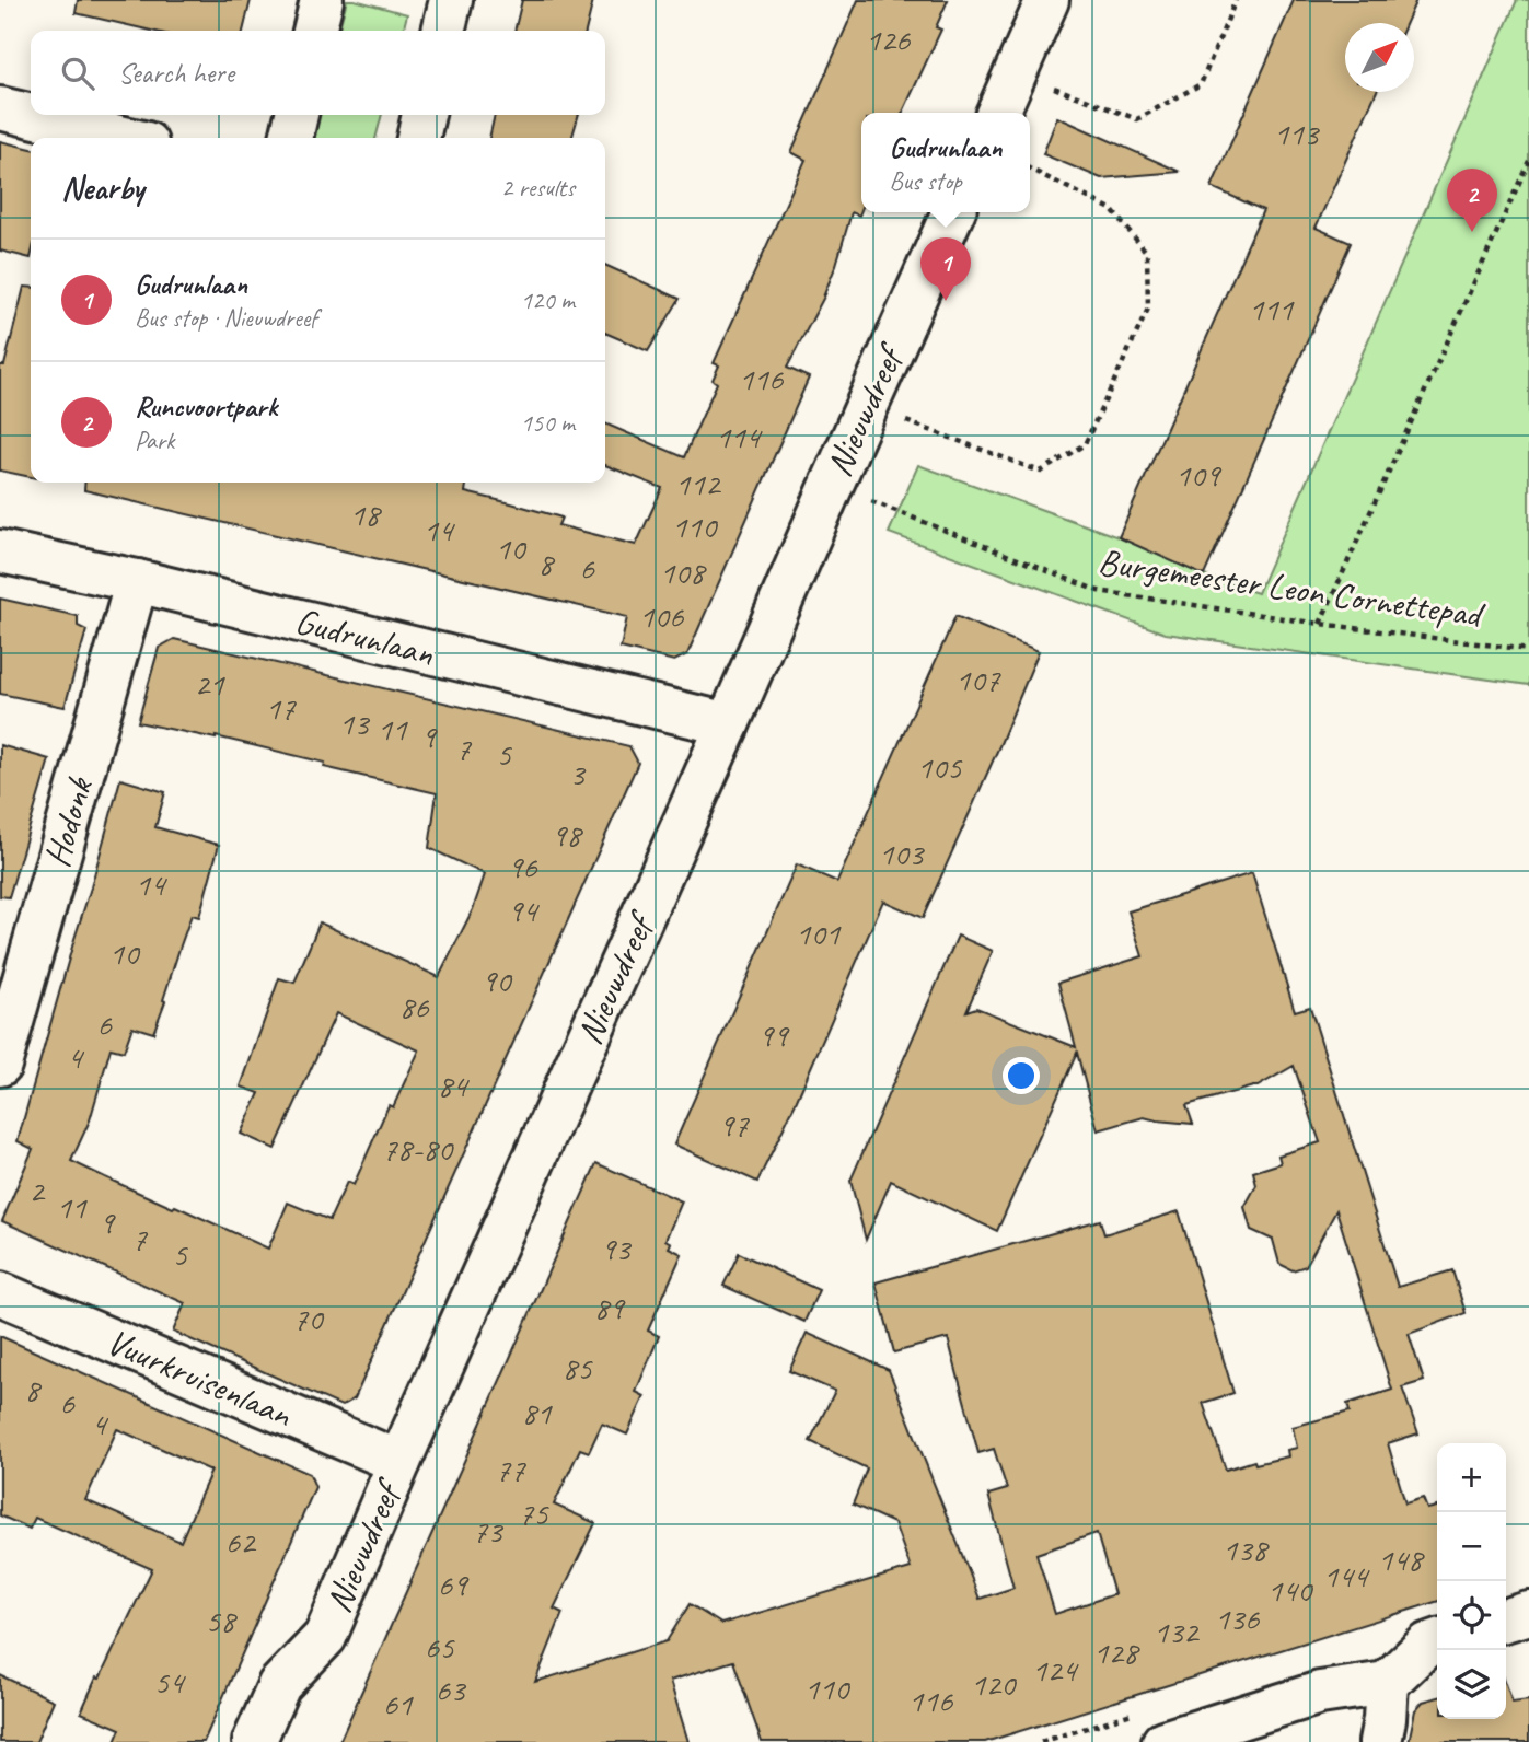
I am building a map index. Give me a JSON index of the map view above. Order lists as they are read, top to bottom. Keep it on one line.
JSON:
{"streets":{"street":["Nieuwdreef","Gudrunlaan","Hodonk","Vuurkruisenlaan"],"path":["Burgemeester Leon Cornettepad"]},"crossings":[["Nieuwdreef","Burgemeester Leon Cornettepad"],["Nieuwdreef","Gudrunlaan"],["Nieuwdreef","Vuurkruisenlaan"],["Gudrunlaan","Hodonk"]],"house_numbers":["126","113","111","116","114","109","112","18","110","14","10","8","6","108","106","107","21","17","13","11","9","7","5","105","3","98","103","96","14","94","101","10","90","86","6","99","4","84","97","78-80","2","11","9","7","93","5","89","70","85","8","6","81","4","77","75","73","62","138","148","144","69","140","136","58","132","65","128","124","54","120","110","63","116","61"],"north":"top right","page":{"search":"Search here","popup":["Gudrunlaan","Bus stop"],"heading":["Nearby","2 results"],"pins":["2","1"],"list":[{"mark":"1","name":"Gudrunlaan","note":"Bus stop · Nieuwdreef","value":"120 m"},{"mark":"2","name":"Runcvoortpark","note":"Park","value":"150 m"}],"map_buttons":["+","−"]}}
